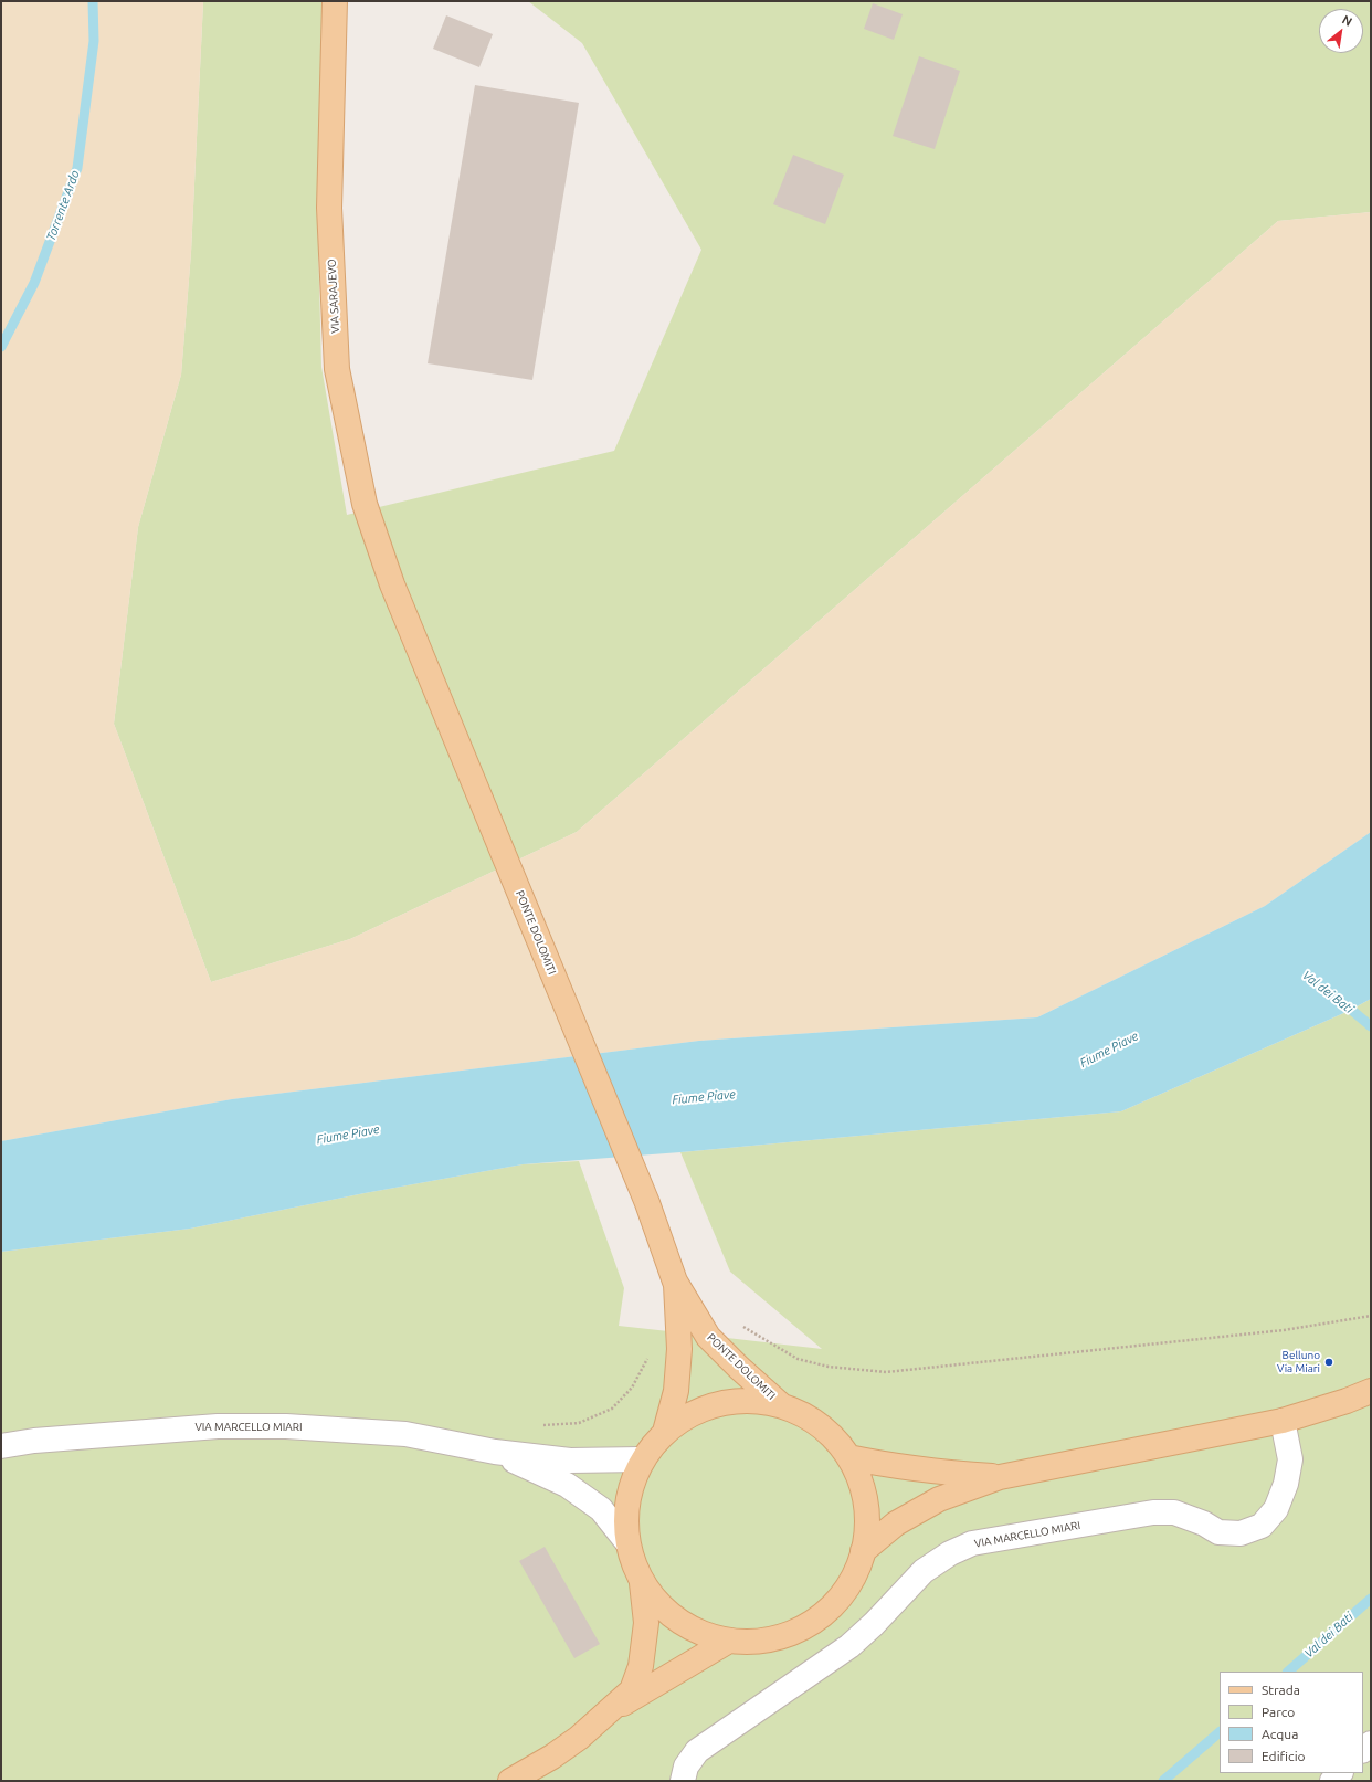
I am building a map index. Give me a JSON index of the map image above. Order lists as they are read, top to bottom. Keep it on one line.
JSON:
{"streets":{"main road":["VIA SARAJEVO","PONTE DOLOMITI","VIA MARCELLO MIARI"]},"crossings":[["VIA SARAJEVO","PONTE DOLOMITI"],["PONTE DOLOMITI","VIA MARCELLO MIARI"]],"water":["Torrente Ardo","Val dei Bati","Fiume Piave"],"places":["Belluno Via Miari"],"legend":["Strada","Parco","Acqua","Edificio"],"north":"top right"}
